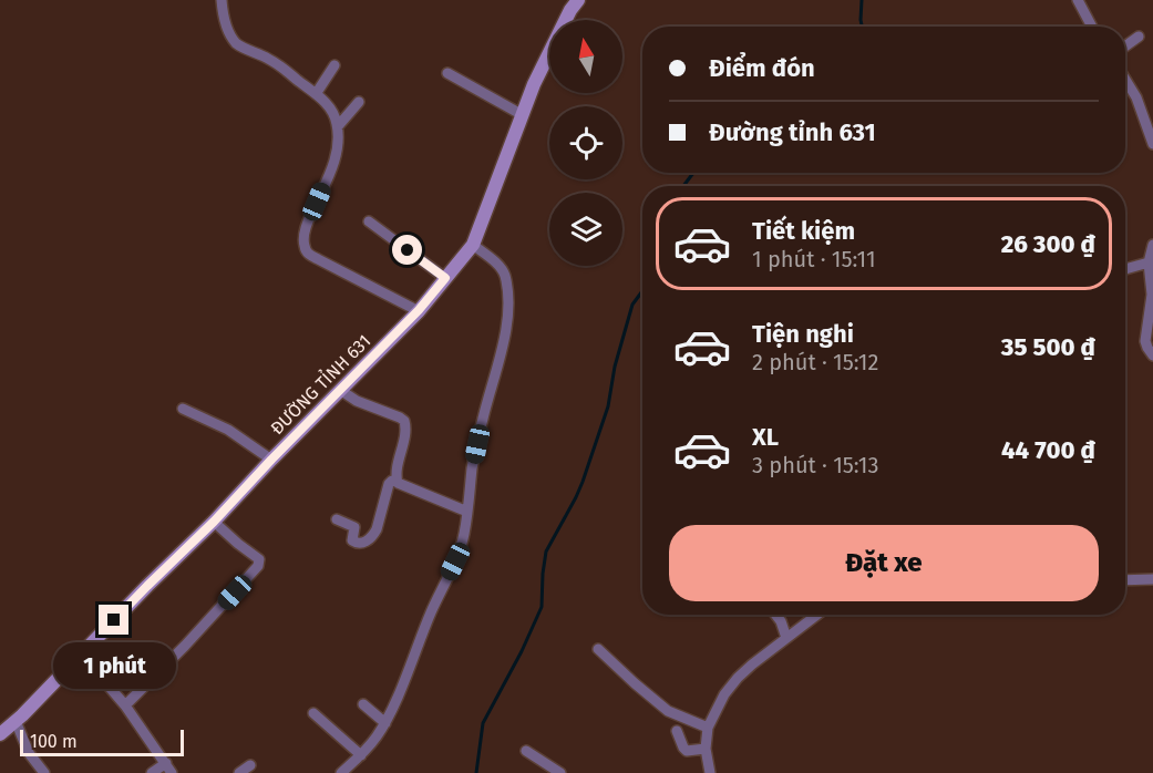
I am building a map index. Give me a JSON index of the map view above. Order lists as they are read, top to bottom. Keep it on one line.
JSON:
{"streets":{"main road":["ĐƯỜNG TỈNH 631"]},"scale_bar":"100 m","north":"top","page":{"banner":["Điểm đón","Đường tỉnh 631"],"list":[{"name":"Tiết kiệm","note":"1 phút · 15:11","value":"26 300 ₫"},{"name":"Tiện nghi","note":"2 phút · 15:12","value":"35 500 ₫"},{"name":"XL","note":"3 phút · 15:13","value":"44 700 ₫"}],"buttons":"Đặt xe","bubble":"1 phút","scale":"100 m"}}
